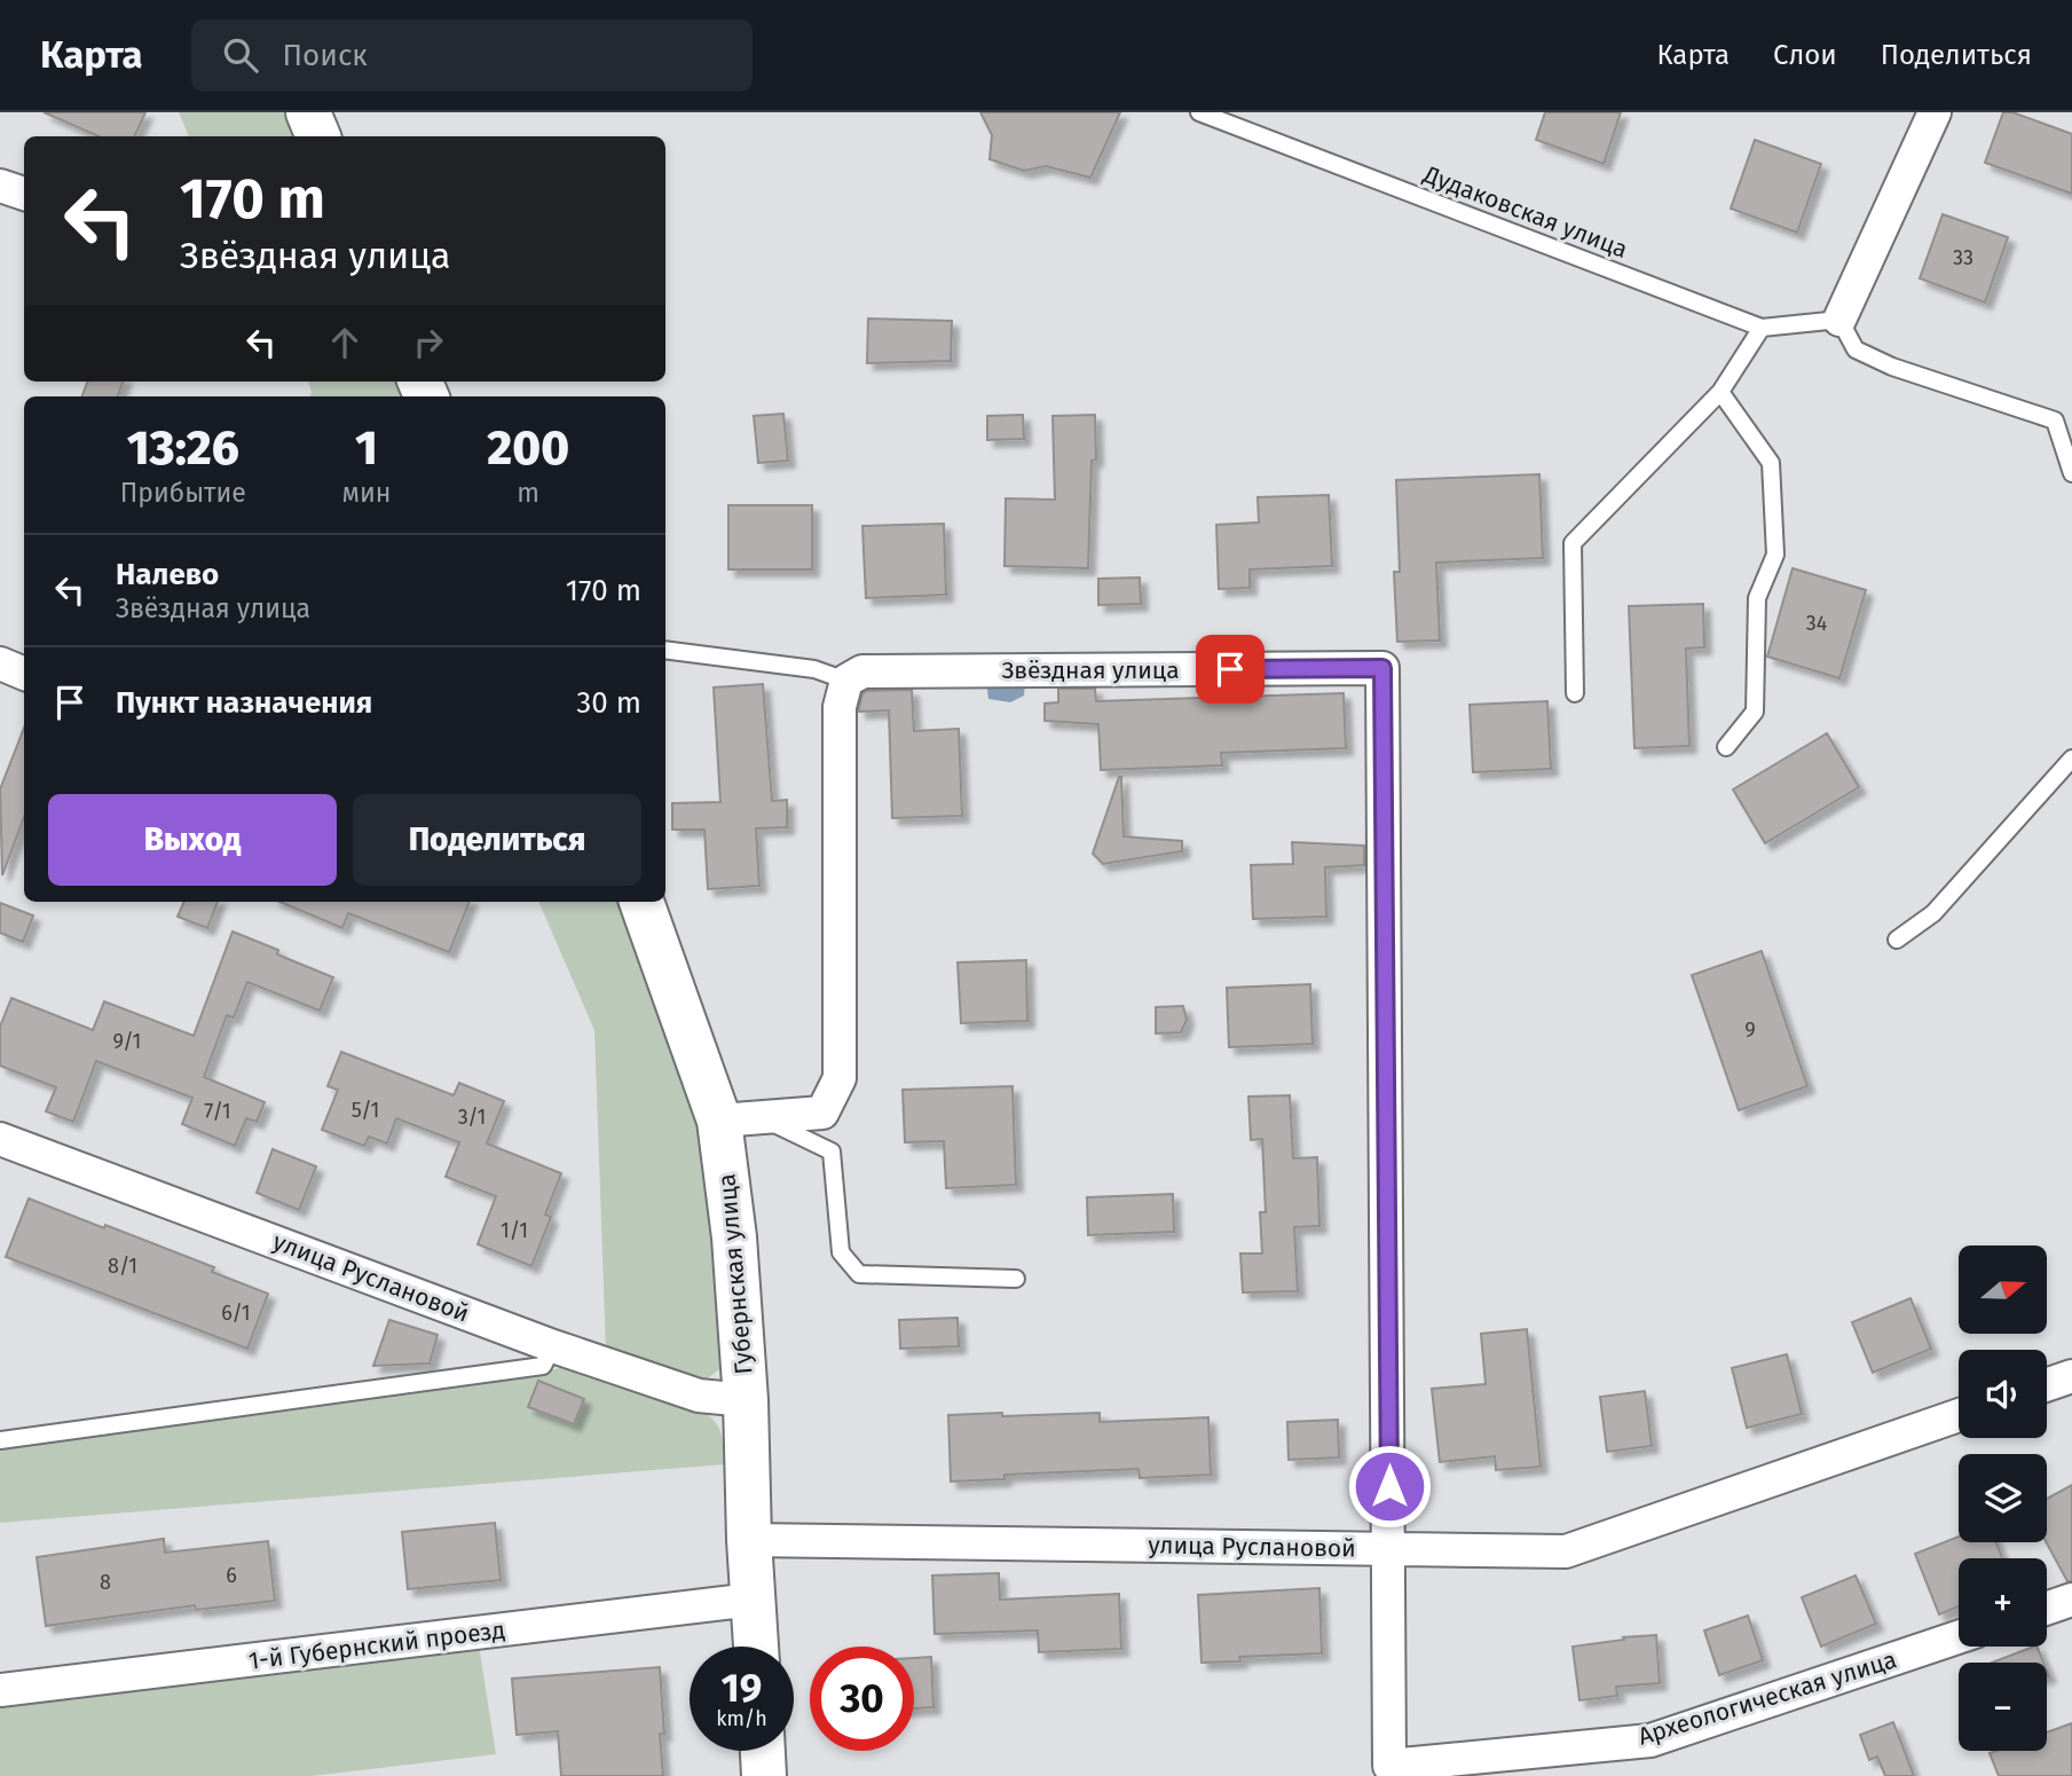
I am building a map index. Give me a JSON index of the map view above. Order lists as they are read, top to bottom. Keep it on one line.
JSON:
{"streets":{"street":["Звёздная улица","Губернская улица","улица Руслановой","1-й Губернский проезд","Археологическая улица"],"lane":["Дудаковская улица"]},"crossings":[["Звёздная улица","улица Руслановой"],["Звёздная улица","Археологическая улица"],["Губернская улица","улица Руслановой"],["Губернская улица","1-й Губернский проезд"],["улица Руслановой","Археологическая улица"]],"house_numbers":["33","34","9","9/1","5/1","7/1","3/1","1/1","8/1","6/1","6","8"],"north":"right","page":{"header":"Карта","search":"Поиск","nav":["Карта","Слои","Поделиться"],"turn":["170 m","Звёздная улица"],"eta":["13:26","Прибытие","1","мин","200","m"],"list":[{"name":"Налево","note":"Звёздная улица","value":"170 m"},{"name":"Пункт назначения","value":"30 m"}],"buttons":["Выход","Поделиться"],"map_buttons":["+","−"],"speed":"19 km/h","limit":"30"}}
